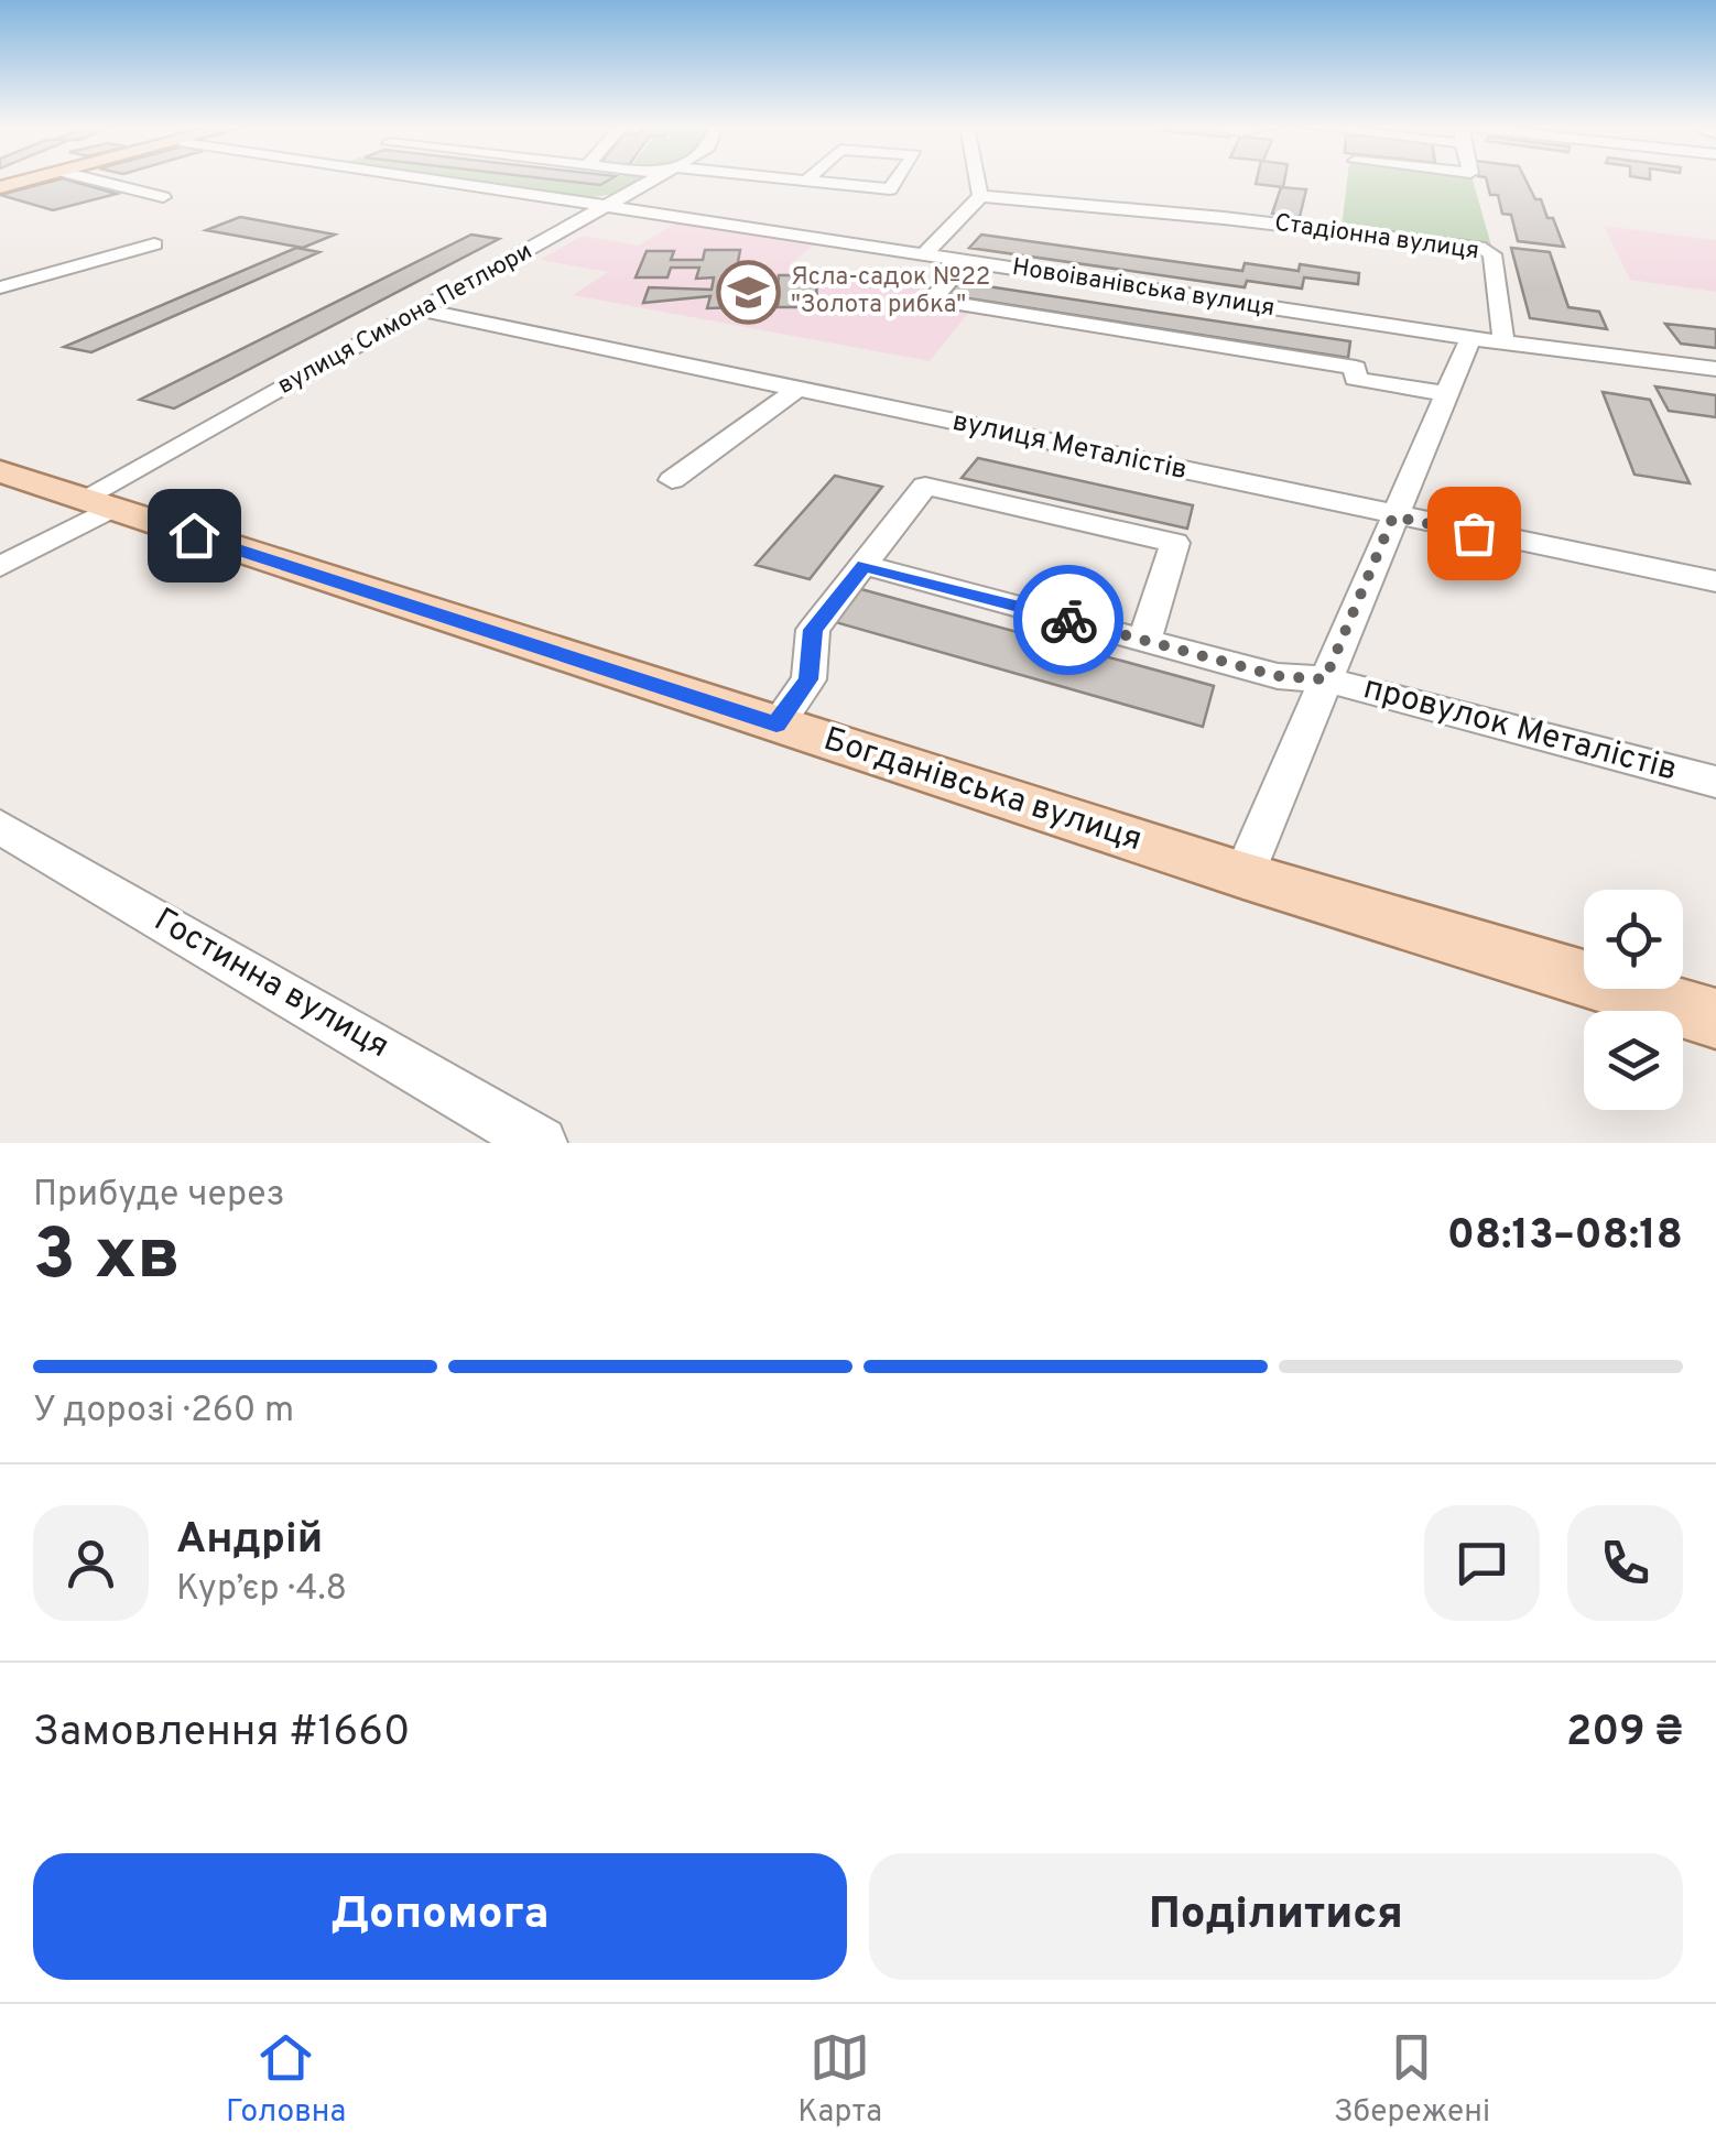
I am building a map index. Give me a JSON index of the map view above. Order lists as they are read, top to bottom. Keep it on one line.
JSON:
{"streets":{"main road":["Богданівська вулиця"],"street":["Стадіонна вулиця","Новоіванівська вулиця","вулиця Симона Петлюри","вулиця Металістів","провулок Металістів","Гостинна вулиця"]},"crossings":[["Стадіонна вулиця","Новоіванівська вулиця"],["Новоіванівська вулиця","вулиця Симона Петлюри"],["вулиця Симона Петлюри","вулиця Металістів"],["вулиця Симона Петлюри","Богданівська вулиця"]],"places":{"school or university":["Ясла-садок №22 \"Золота рибка\""]},"page":{"heading":["3 хв","Прибуде через","08:13–08:18"],"panel":["Андрій","Кур’єр · 4.8","Замовлення #1660","209 ₴"],"bar":"У дорозі · 260 m","buttons":["Допомога","Поділитися"],"tabs":["Головна","Карта","Збережені"]}}
